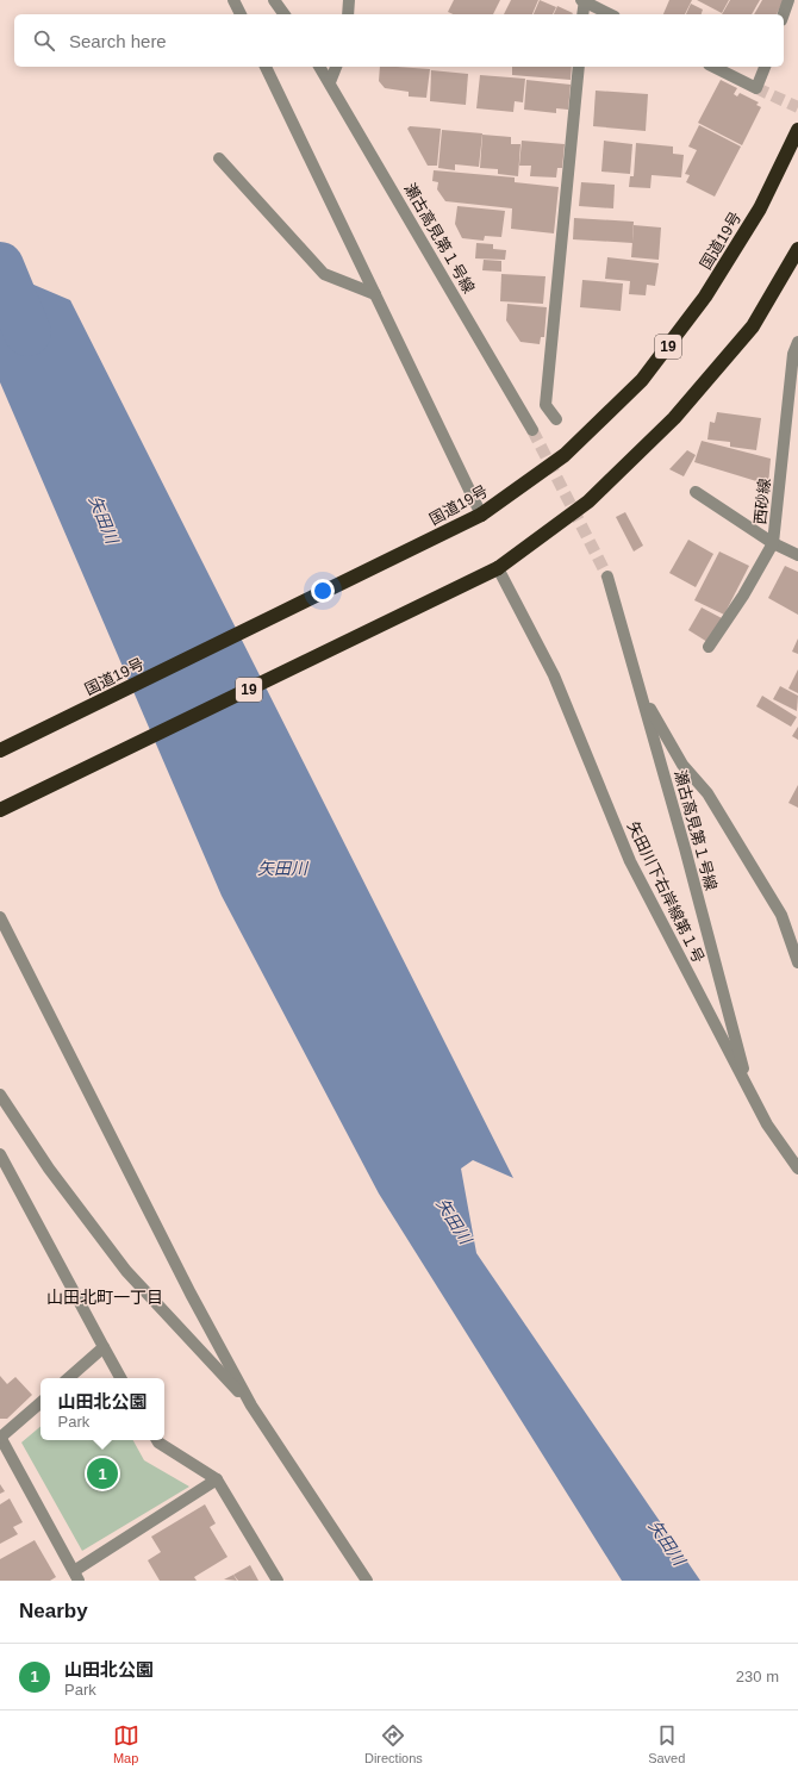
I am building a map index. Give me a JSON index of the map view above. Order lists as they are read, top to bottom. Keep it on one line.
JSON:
{"streets":{"highway":["国道19号","19"],"street":["瀬古高見第１号線","西砂線","矢田川下右岸線第１号"]},"crossings":[["瀬古高見第１号線","矢田川下右岸線第１号"],["19","矢田川下右岸線第１号"]],"districts":["山田北町一丁目"],"water":["矢田川"],"page":{"search":"Search here","popup":["山田北公園","Park"],"pins":"1","heading":"Nearby","list":[{"mark":"1","name":"山田北公園","note":"Park","value":"230 m"}],"nav":["Map","Directions","Saved"]}}
